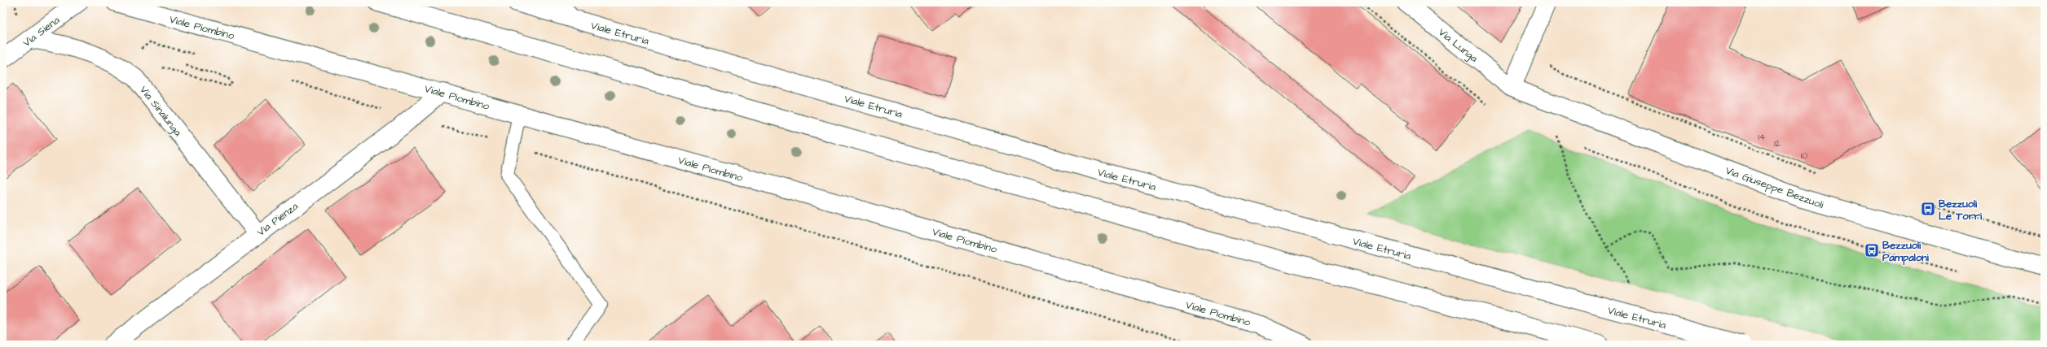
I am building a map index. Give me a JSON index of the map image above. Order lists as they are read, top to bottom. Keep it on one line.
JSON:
{"streets":{"street":["Viale Piombino","Via Siena","Viale Etruria","Via Lunga","Via Sinalunga","Via Giuseppe Bezzuoli","Via Pienza"]},"crossings":[["Viale Piombino","Via Pienza"],["Via Siena","Via Sinalunga"],["Via Lunga","Via Giuseppe Bezzuoli"],["Via Sinalunga","Via Pienza"]],"places":{"bus stop":["Bezzuoli Le Torri","Bezzuoli Pampaloni"]},"house_numbers":["14","12","10"]}
